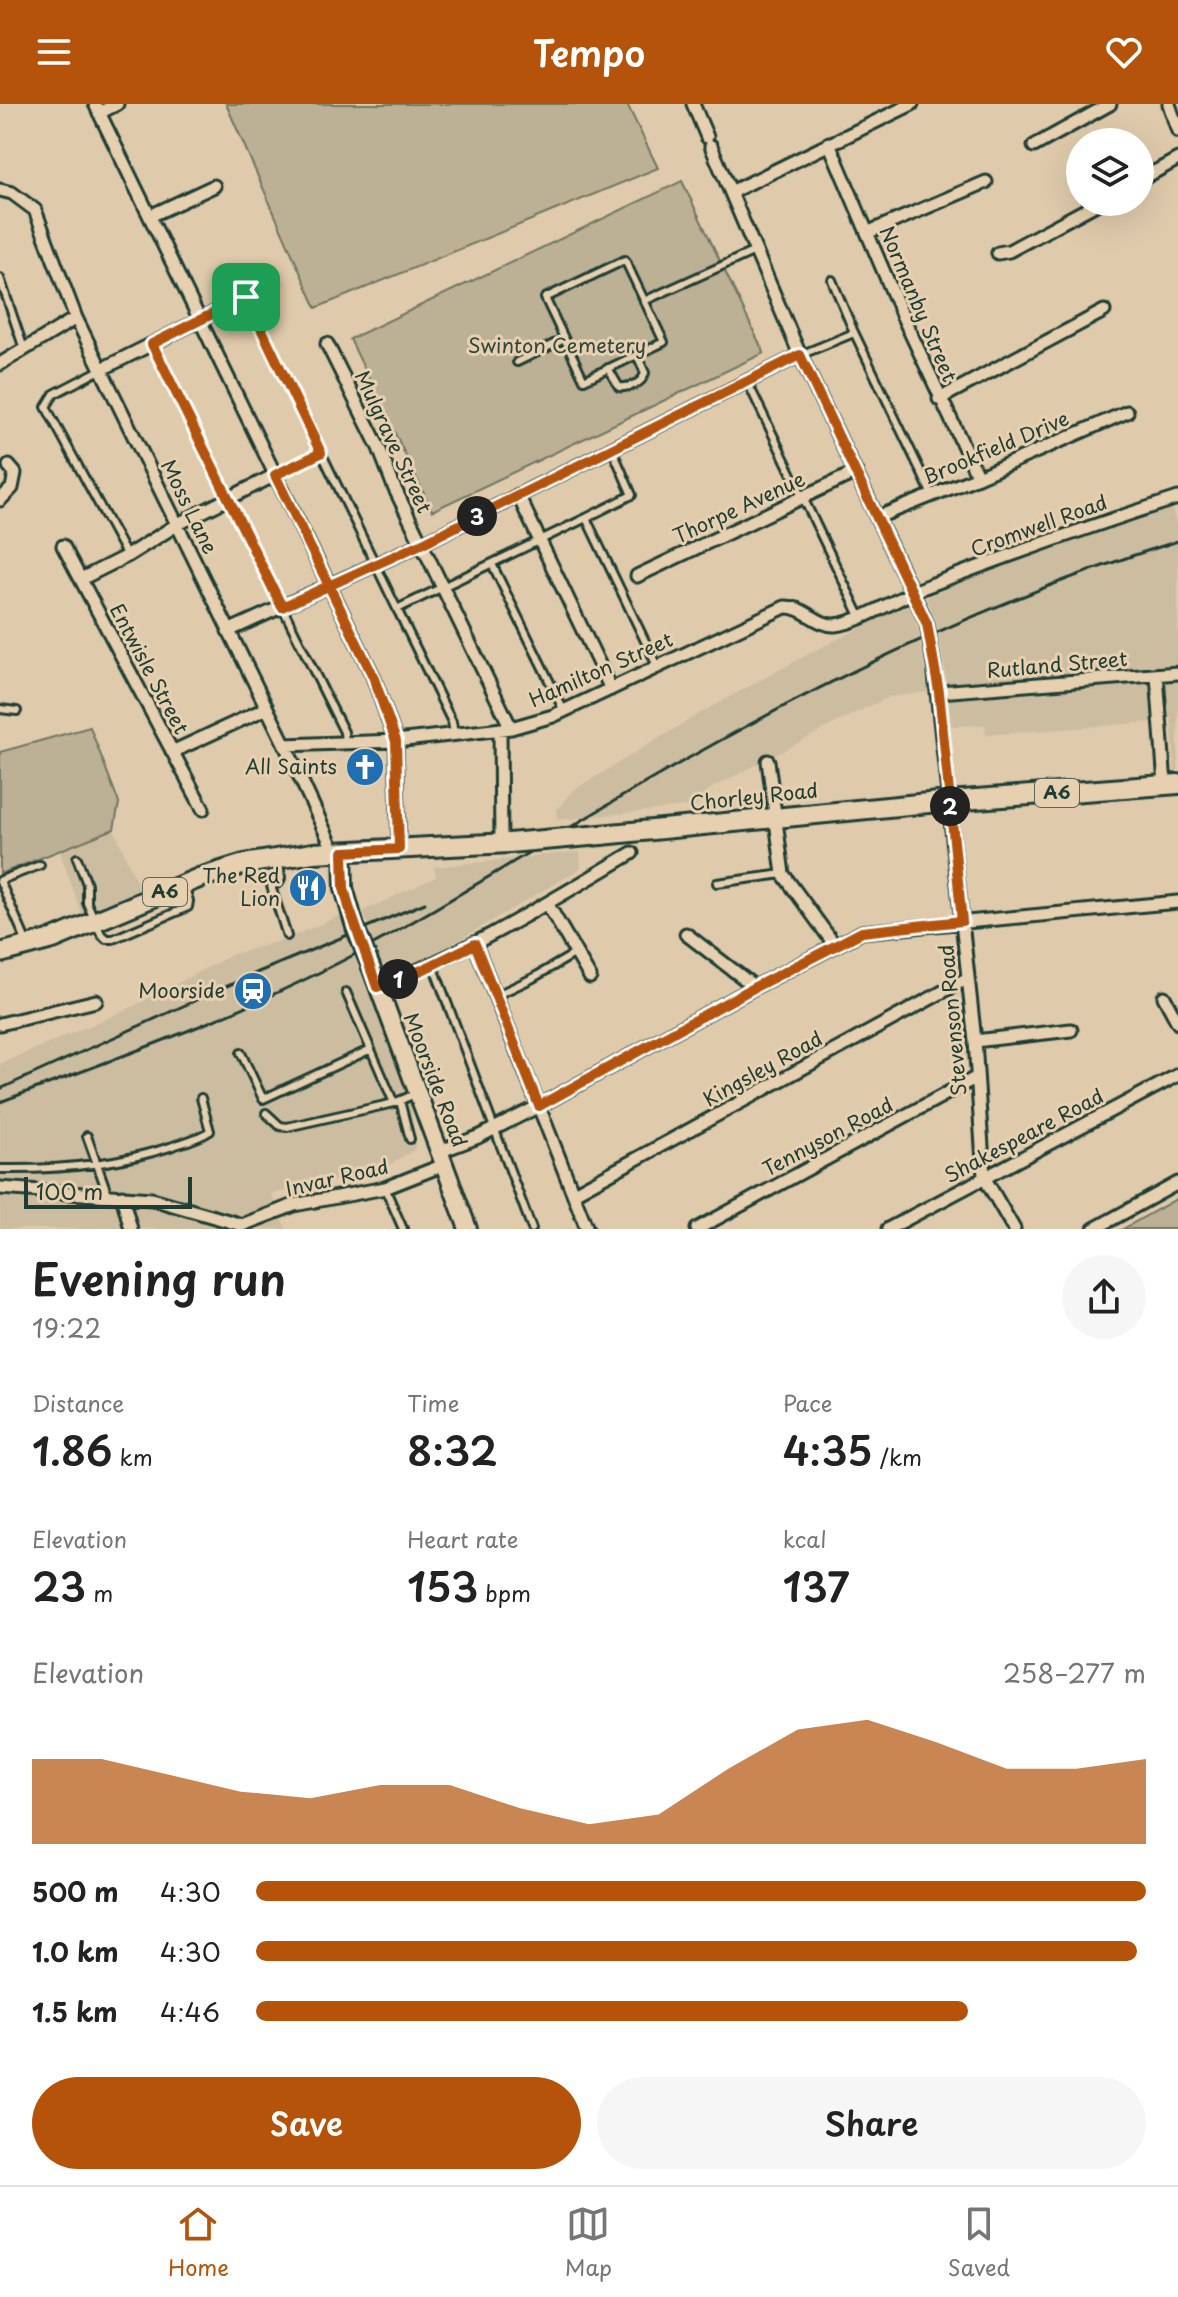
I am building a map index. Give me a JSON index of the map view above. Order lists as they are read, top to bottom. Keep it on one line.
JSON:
{"streets":{"main road":["A6","Chorley Road"],"street":["Normanby Street","Mulgrave Street","Brookfield Drive","Moss Lane","Thorpe Avenue","Cromwell Road","Rutland Street","Entwisle Street","Hamilton Street","Stevenson Road","Kingsley Road","Moorside Road","Shakespeare Road","Tennyson Road","Invar Road"]},"crossings":[["Normanby Street","Brookfield Drive"],["Mulgrave Street","Hamilton Street"],["Mulgrave Street","Chorley Road"],["Brookfield Drive","Stevenson Road"],["Moss Lane","Hamilton Street"],["Moss Lane","A6"],["Moss Lane","Chorley Road"],["Moss Lane","Moorside Road"],["Thorpe Avenue","Stevenson Road"],["Cromwell Road","Hamilton Street"],["Cromwell Road","Stevenson Road"],["Rutland Street","Stevenson Road"],["Hamilton Street","Stevenson Road"],["A6","Chorley Road"],["A6","Moorside Road"],["Chorley Road","Stevenson Road"],["Chorley Road","Moorside Road"],["Stevenson Road","Kingsley Road"],["Stevenson Road","Shakespeare Road"],["Stevenson Road","Tennyson Road"],["Stevenson Road","Invar Road"],["Moorside Road","Invar Road"]],"parks":["Swinton Cemetery"],"places":{"church":["All Saints"],"restaurant":["The Red Lion"],"station":["Moorside"]},"scale_bar":"100 m","page":{"header":"Tempo","pins":["3","2","1"],"scale":"100 m","heading":["Evening run","19:22"],"stats":[["Distance","1.86 km"],["Time","8:32"],["Pace","4:35 /km"],["Elevation","23 m"],["Heart rate","153 bpm"],["kcal","137"]],"chart":["Elevation","258–277 m"],"list":[{"name":"500 m","note":"4:30"},{"name":"1.0 km","note":"4:30"},{"name":"1.5 km","note":"4:46"}],"buttons":["Save","Share"],"tabs":["Home","Map","Saved"]}}
